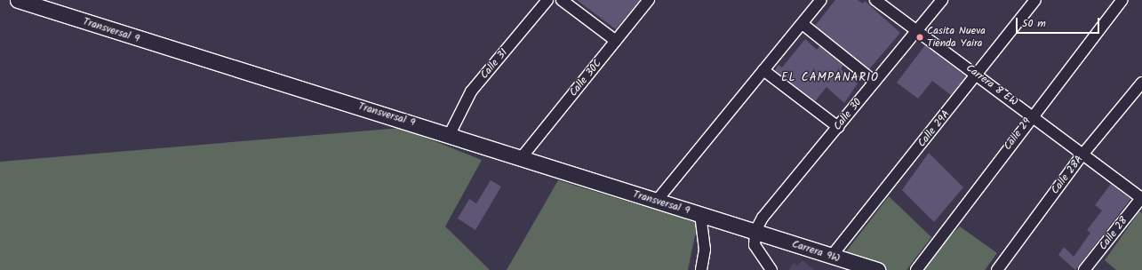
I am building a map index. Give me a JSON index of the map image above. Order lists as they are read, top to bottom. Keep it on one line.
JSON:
{"streets":{"main road":["Transversal 9","Carrera 9W"],"street":["Calle 31","Calle 30C","Carrera 8 EW","Calle 30","Calle 29A","Calle 29","Calle 28A","Calle 28"]},"crossings":[["Transversal 9","Calle 31"],["Transversal 9","Calle 30C"],["Transversal 9","Calle 30"],["Transversal 9","Carrera 9W"],["Carrera 8 EW","Calle 30"],["Carrera 8 EW","Calle 29A"],["Carrera 8 EW","Calle 29"],["Carrera 8 EW","Calle 28A"],["Carrera 8 EW","Calle 28"],["Calle 30","Carrera 9W"],["Calle 29A","Carrera 9W"]],"districts":["EL CAMPANARIO"],"places":["Casita Nueva Tienda Yaira"],"scale_bar":"50 m"}
